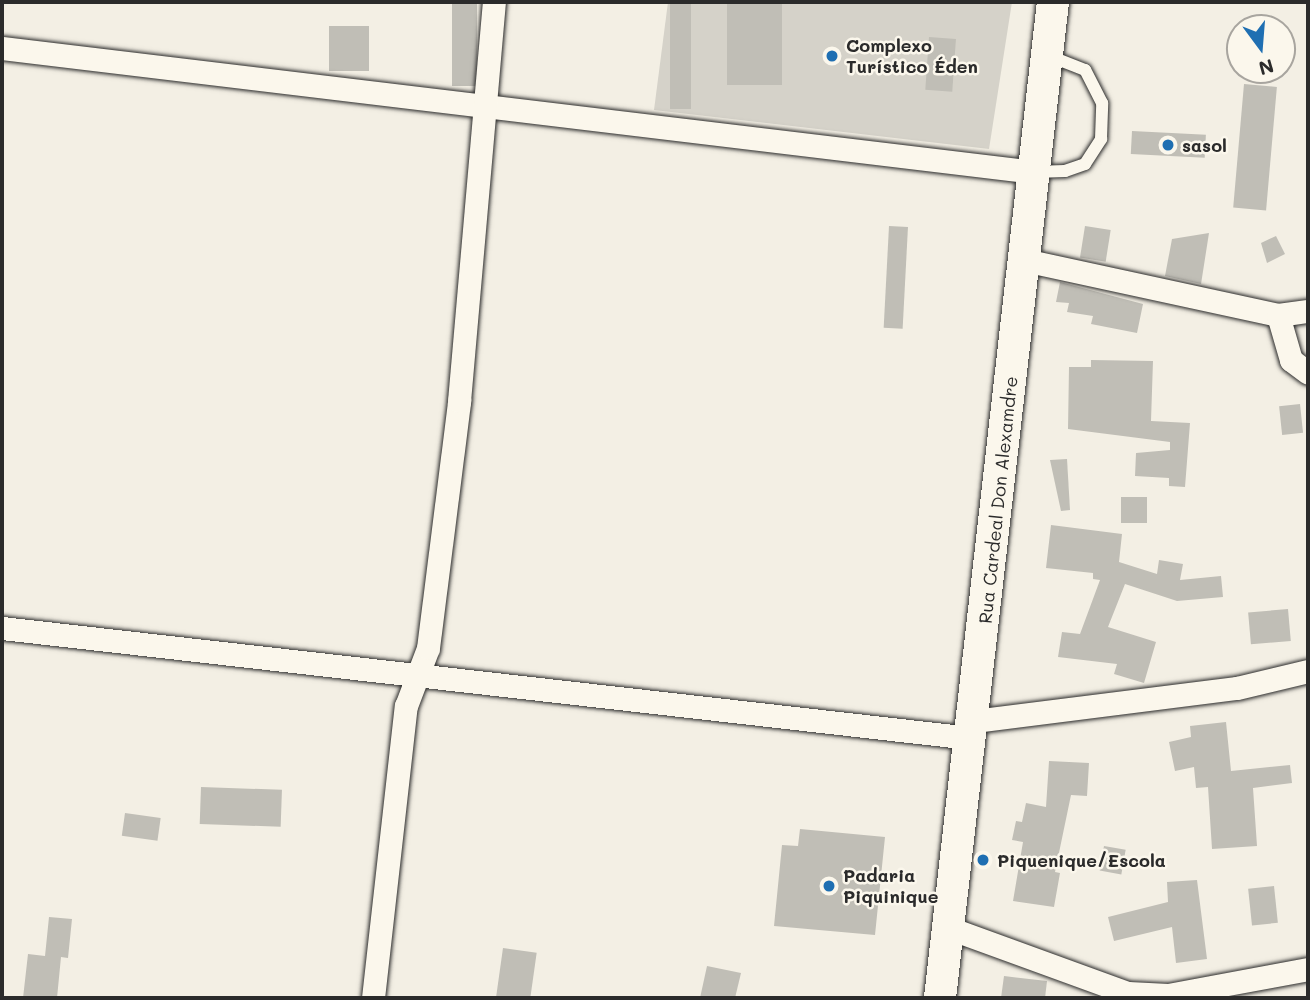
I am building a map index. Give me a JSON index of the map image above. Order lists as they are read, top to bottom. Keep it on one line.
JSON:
{"streets":{"main road":["Rua Cardeal Don Alexamdre"]},"places":["Complexo Turístico Éden","sasol","Piquenique/Escola","Padaria Piquinique"],"north":"bottom"}
